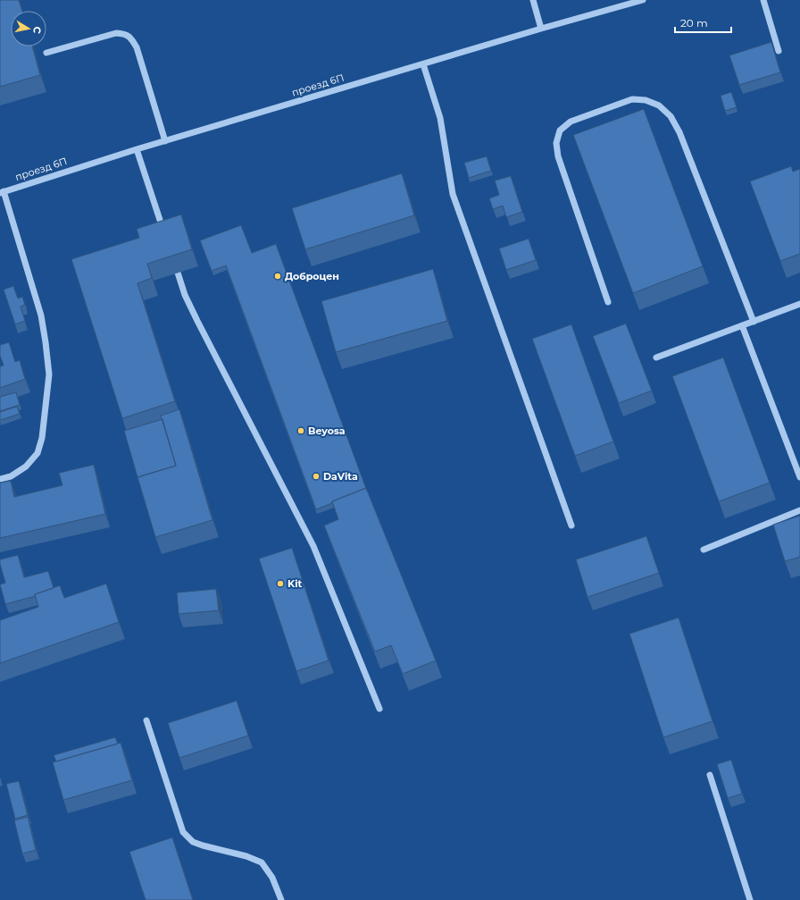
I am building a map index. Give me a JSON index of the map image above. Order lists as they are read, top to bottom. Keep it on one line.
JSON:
{"streets":{"street":["проезд 6П"]},"places":["Доброцен","Beyosa","DaVita","Kit"],"scale_bar":"20 m","north":"right"}
